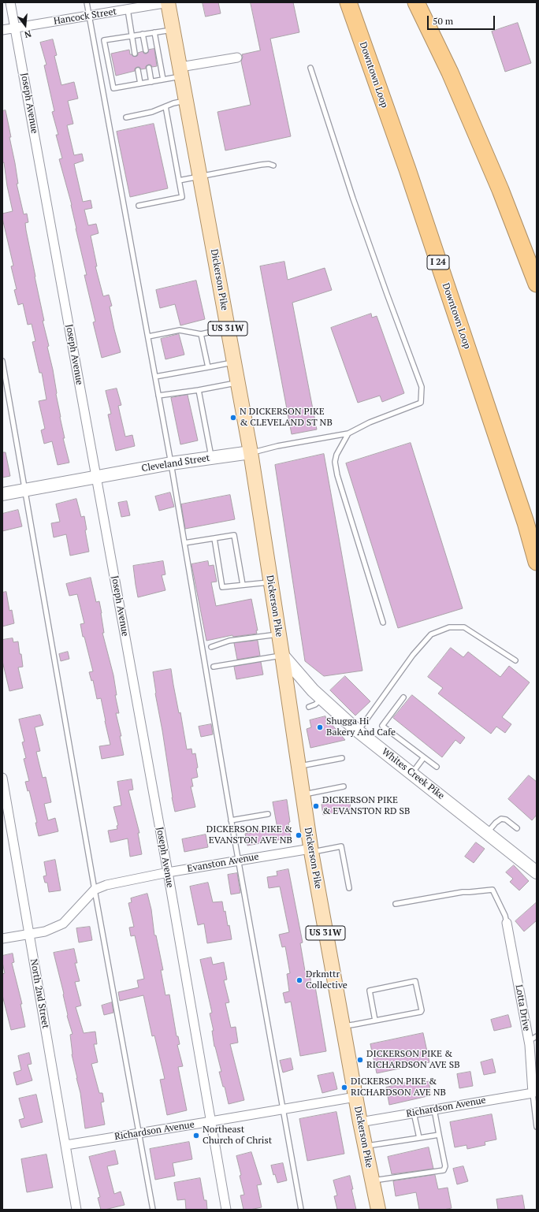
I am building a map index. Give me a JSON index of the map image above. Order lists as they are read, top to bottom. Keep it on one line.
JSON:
{"streets":{"highway":["Downtown Loop","I 24"],"main road":["Dickerson Pike","US 31W"],"street":["Hancock Street","Joseph Avenue","Cleveland Street","Whites Creek Pike","Evanston Avenue","North 2nd Street","Lotta Drive","Richardson Avenue"]},"crossings":[["Hancock Street","Joseph Avenue"],["Hancock Street","Dickerson Pike"],["Downtown Loop","I 24"],["Joseph Avenue","Cleveland Street"],["Joseph Avenue","Evanston Avenue"],["Joseph Avenue","Richardson Avenue"],["Dickerson Pike","Cleveland Street"],["Dickerson Pike","Whites Creek Pike"],["Dickerson Pike","Evanston Avenue"],["Dickerson Pike","Richardson Avenue"],["Evanston Avenue","North 2nd Street"],["North 2nd Street","Richardson Avenue"],["Lotta Drive","Richardson Avenue"]],"places":["N DICKERSON PIKE & CLEVELAND ST NB","Shugga Hi Bakery And Cafe","DICKERSON PIKE & EVANSTON RD SB","DICKERSON PIKE & EVANSTON AVE NB","Drkmttr Collective","DICKERSON PIKE & RICHARDSON AVE SB","DICKERSON PIKE & RICHARDSON AVE NB","Northeast Church of Christ"],"scale_bar":"50 m","north":"bottom"}
